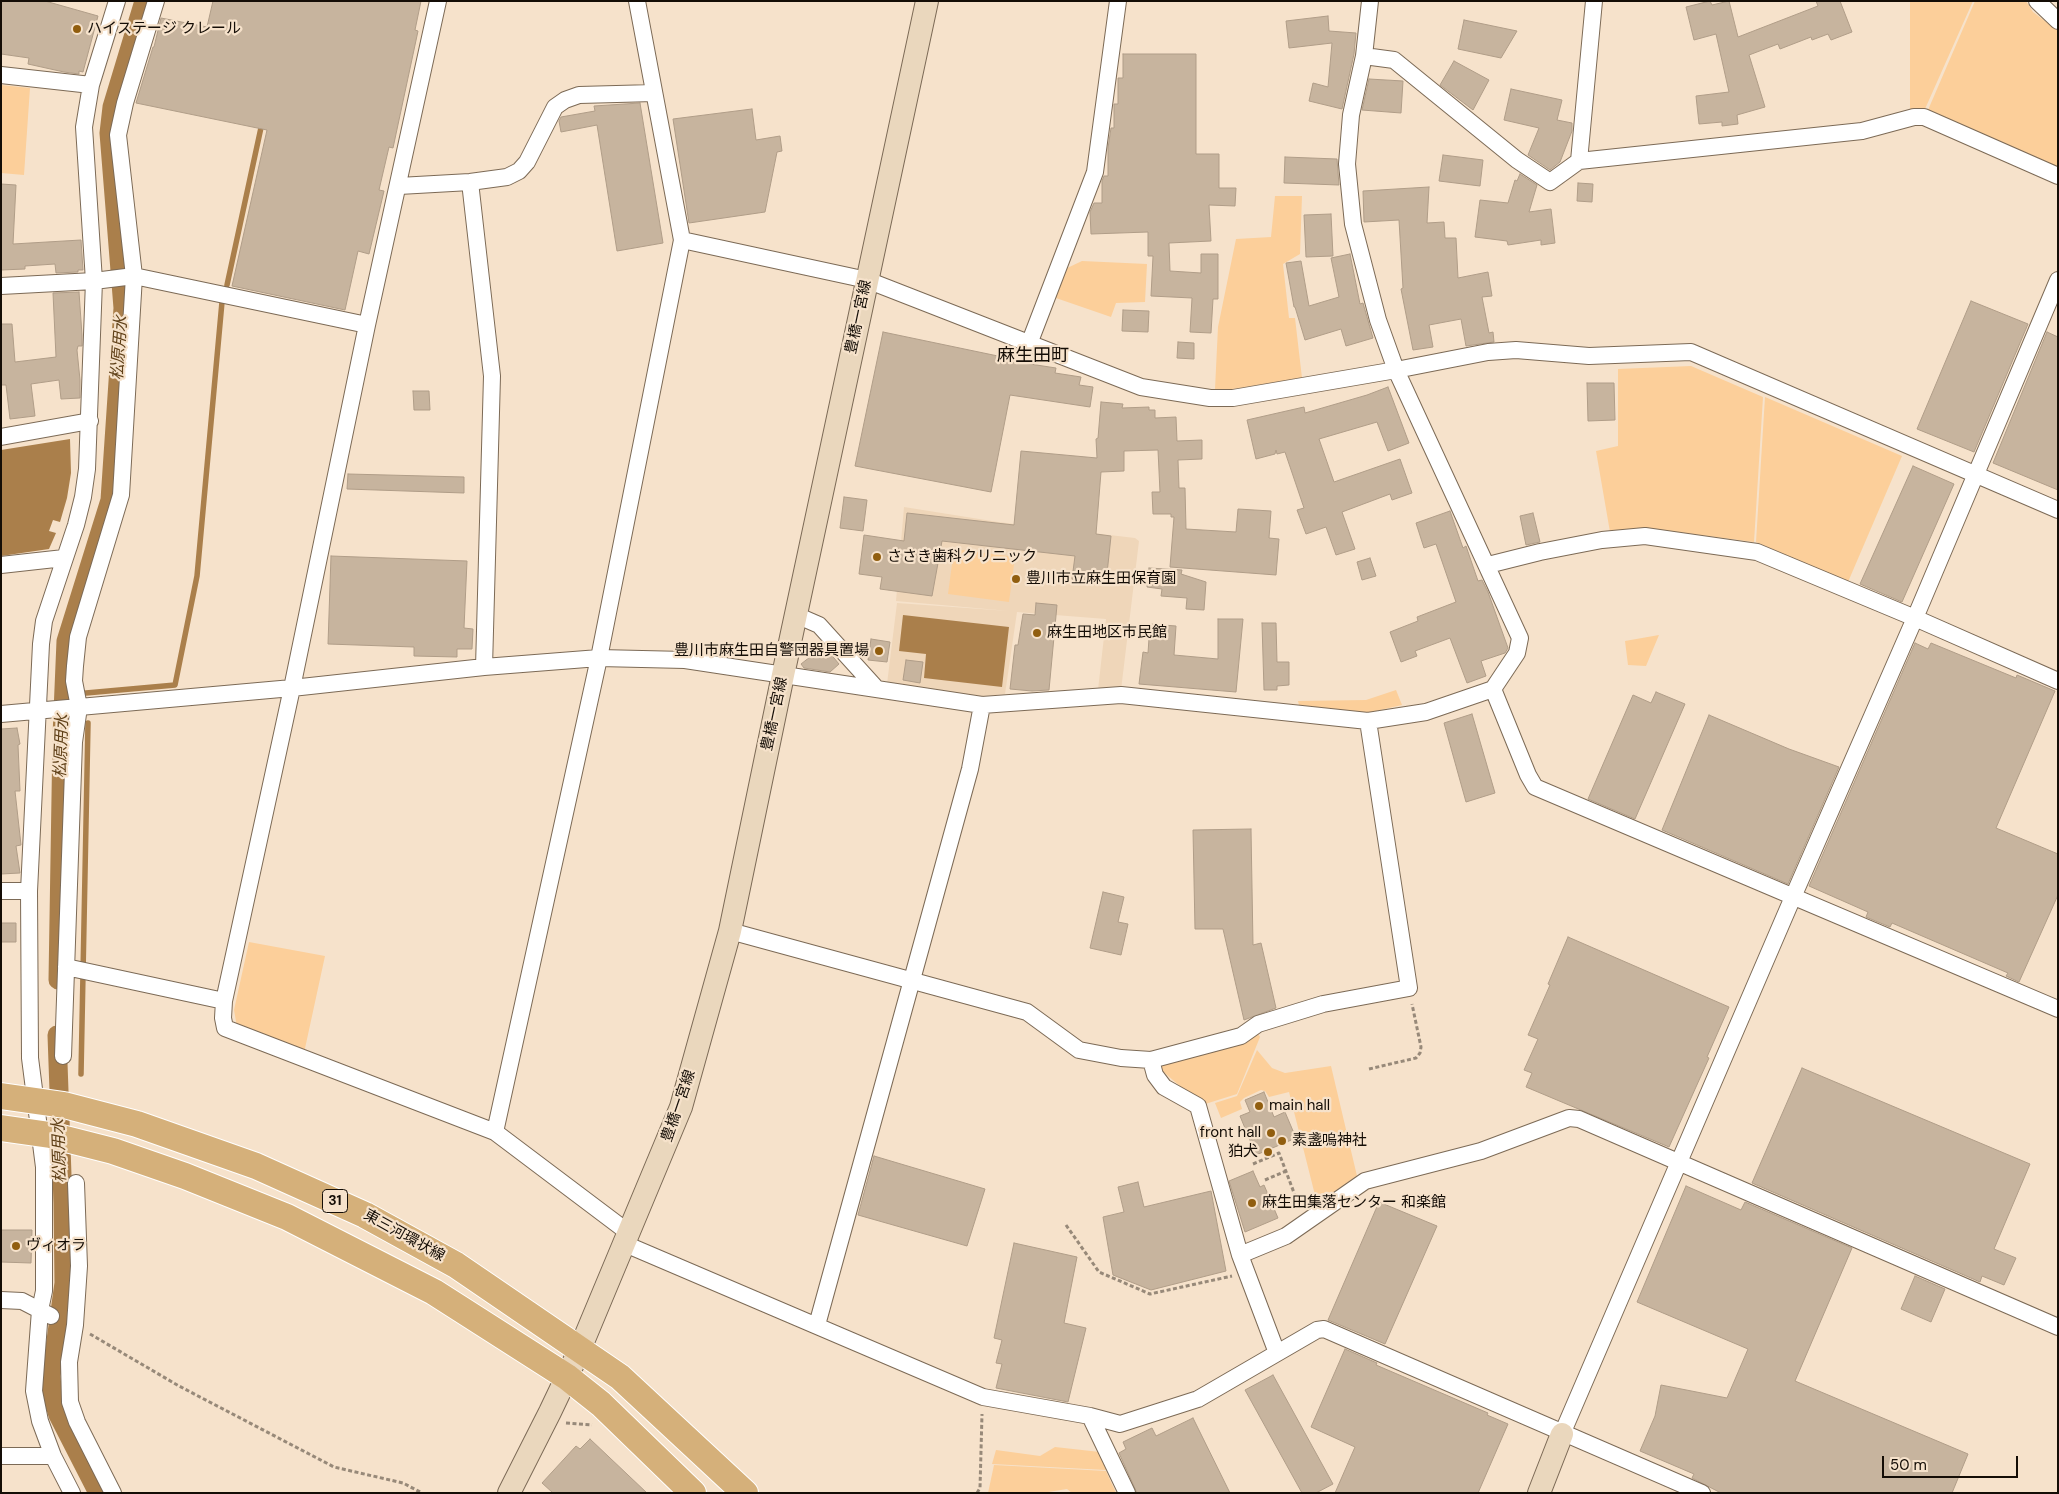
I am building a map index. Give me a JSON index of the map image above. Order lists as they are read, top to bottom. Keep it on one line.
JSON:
{"streets":{"main road":["豊橋一宮線","31","東三河環状線"]},"crossings":[["豊橋一宮線","31"],["豊橋一宮線","東三河環状線"]],"districts":["麻生田町"],"water":["松原用水"],"places":["ハイステージ クレール","ささき歯科クリニック","豊川市立麻生田保育園","麻生田地区市民館","豊川市麻生田自警団器具置場","main hall","front hall","素盞嗚神社","狛犬","麻生田集落センター 和楽館","ヴィオラ"],"scale_bar":"50 m"}
